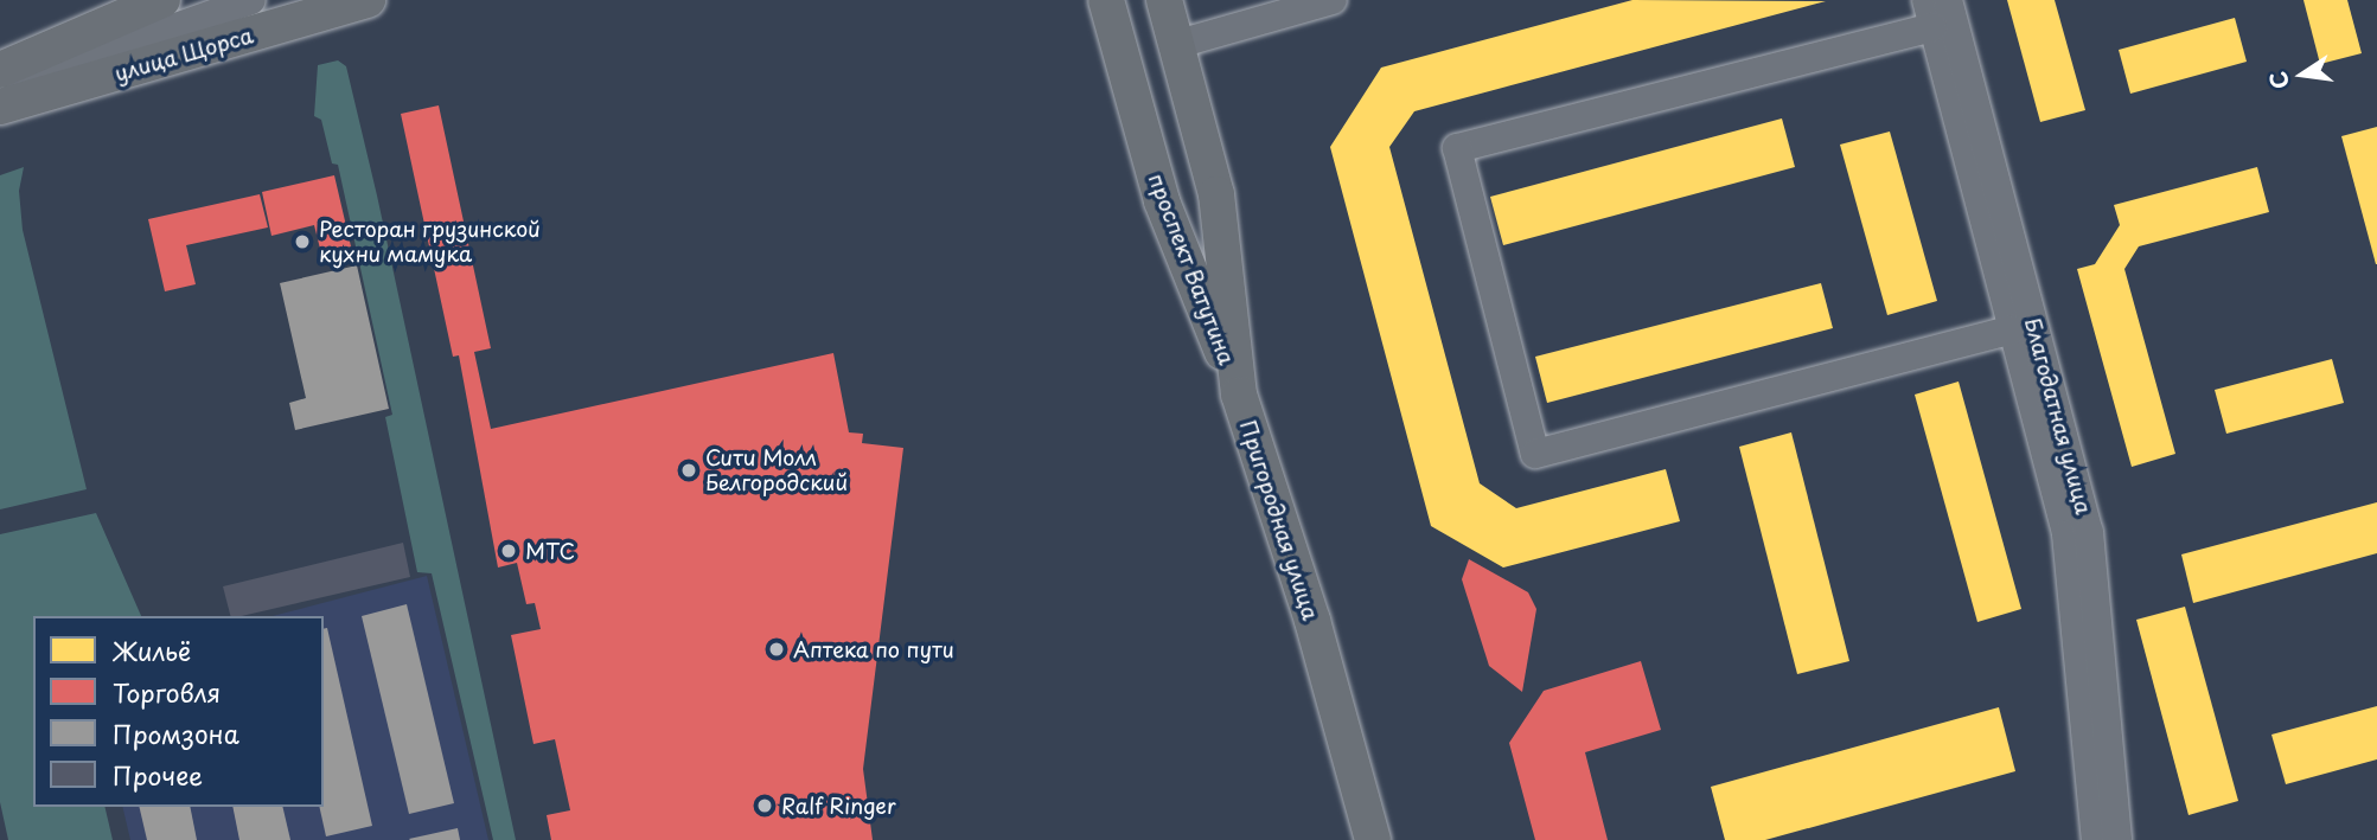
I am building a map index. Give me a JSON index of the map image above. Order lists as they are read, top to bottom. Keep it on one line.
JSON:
{"streets":{"main road":["улица Щорса","проспект Ватутина","Пригородная улица"],"street":["Благодатная улица"]},"crossings":[["проспект Ватутина","Пригородная улица"]],"places":["Ресторан грузинской кухни мамука","Сити Молл Белгородский","МТС","Аптека по пути","Ralf Ringer"],"legend":["Жильё","Торговля","Промзона","Прочее"],"north":"left"}
